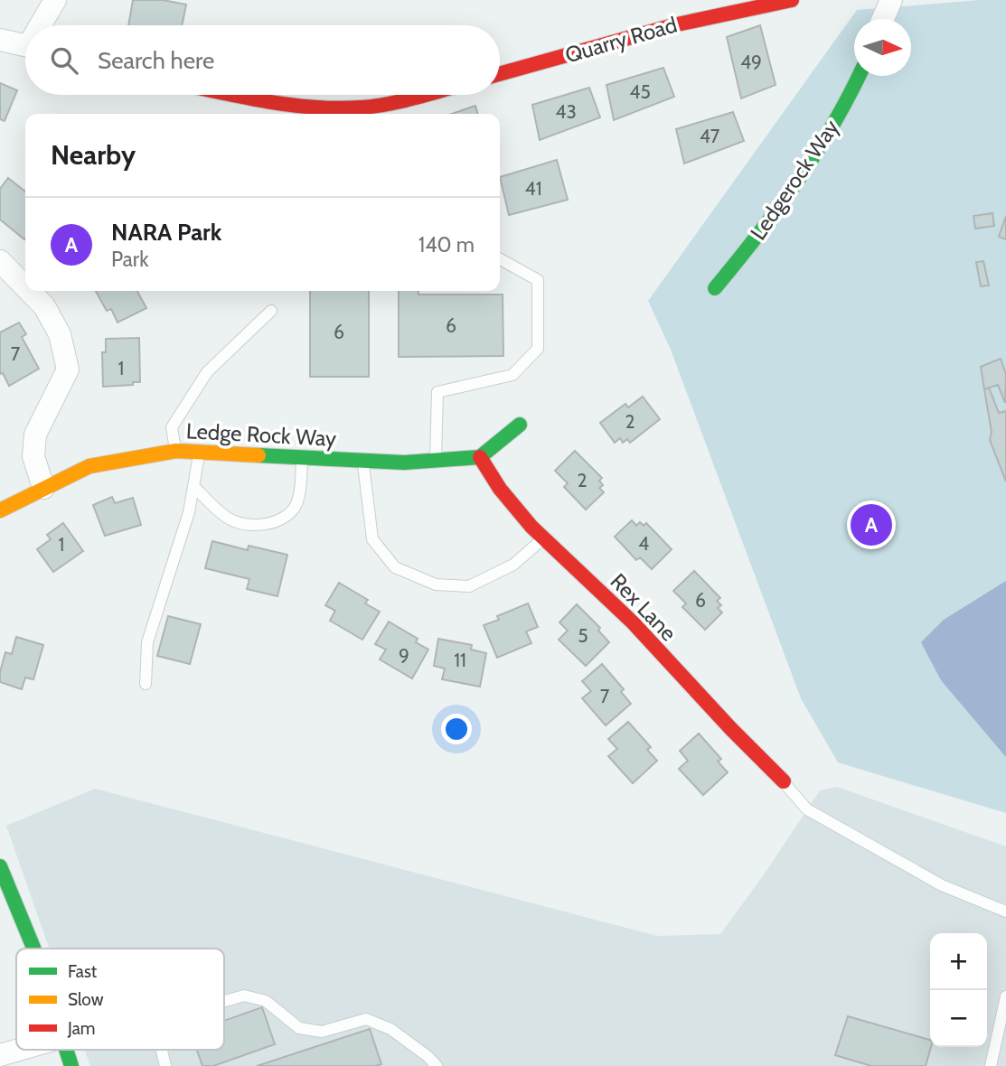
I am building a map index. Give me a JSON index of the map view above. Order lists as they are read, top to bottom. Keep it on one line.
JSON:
{"streets":{"street":["Quarry Road","Ledgerock Way","Ledge Rock Way","Rex Lane"]},"crossings":[["Ledge Rock Way","Rex Lane"]],"house_numbers":["49","45","43","47","41","6","6","7","1","2","2","4","1","6","5","9","11","7"],"legend":["Fast","Slow","Jam"],"north":"right","page":{"search":"Search here","heading":"Nearby","list":[{"mark":"A","name":"NARA Park","note":"Park","value":"140 m"}],"pins":"A","map_buttons":["+","−"]}}
